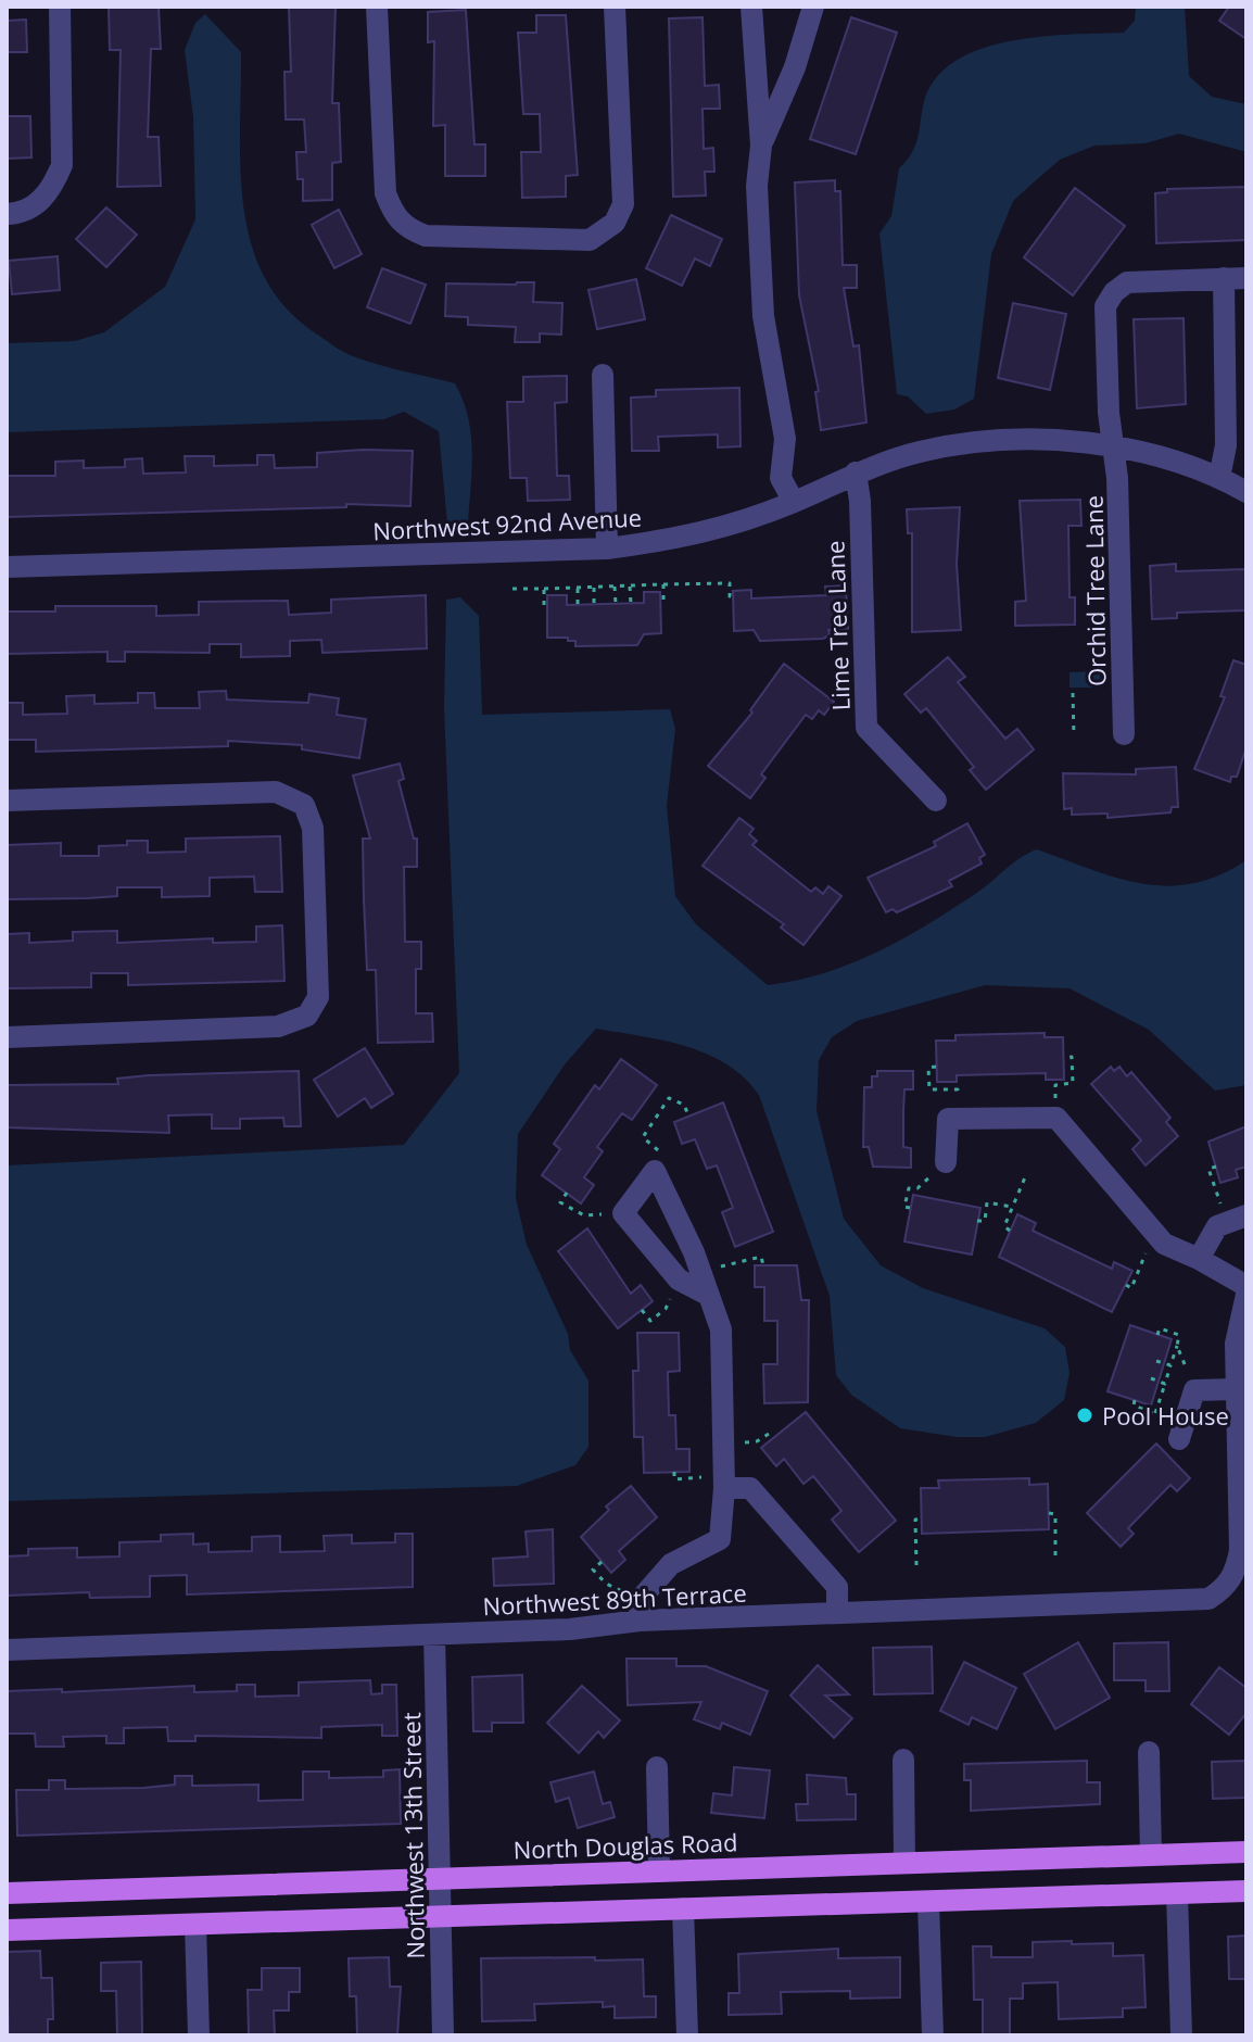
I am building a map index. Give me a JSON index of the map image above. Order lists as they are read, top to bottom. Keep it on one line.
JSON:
{"streets":{"main road":["North Douglas Road"],"street":["Northwest 92nd Avenue","Orchid Tree Lane","Lime Tree Lane","Northwest 89th Terrace","Northwest 13th Street"]},"crossings":[["Northwest 92nd Avenue","Orchid Tree Lane"],["Northwest 92nd Avenue","Lime Tree Lane"],["Northwest 89th Terrace","Northwest 13th Street"],["Northwest 13th Street","North Douglas Road"]],"places":["Pool House"]}
